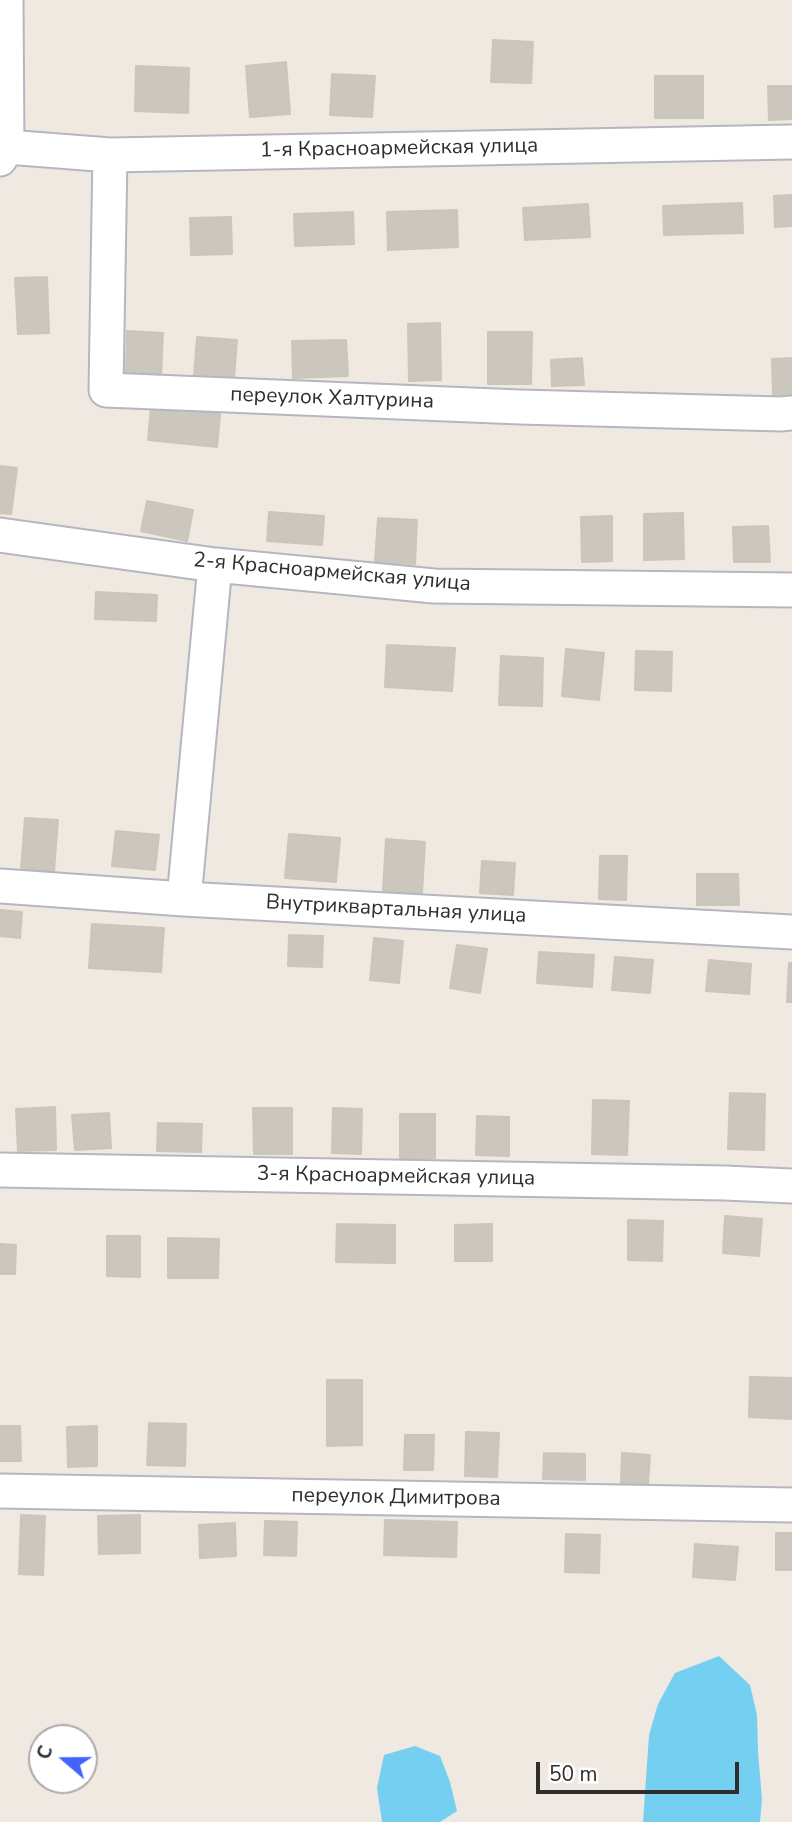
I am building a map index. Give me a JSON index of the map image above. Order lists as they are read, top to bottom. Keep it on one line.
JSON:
{"streets":{"street":["1-я Красноармейская улица","переулок Халтурина","2-я Красноармейская улица","Внутриквартальная улица","3-я Красноармейская улица","переулок Димитрова"]},"crossings":[["1-я Красноармейская улица","переулок Халтурина"]],"scale_bar":"50 m","north":"left"}
